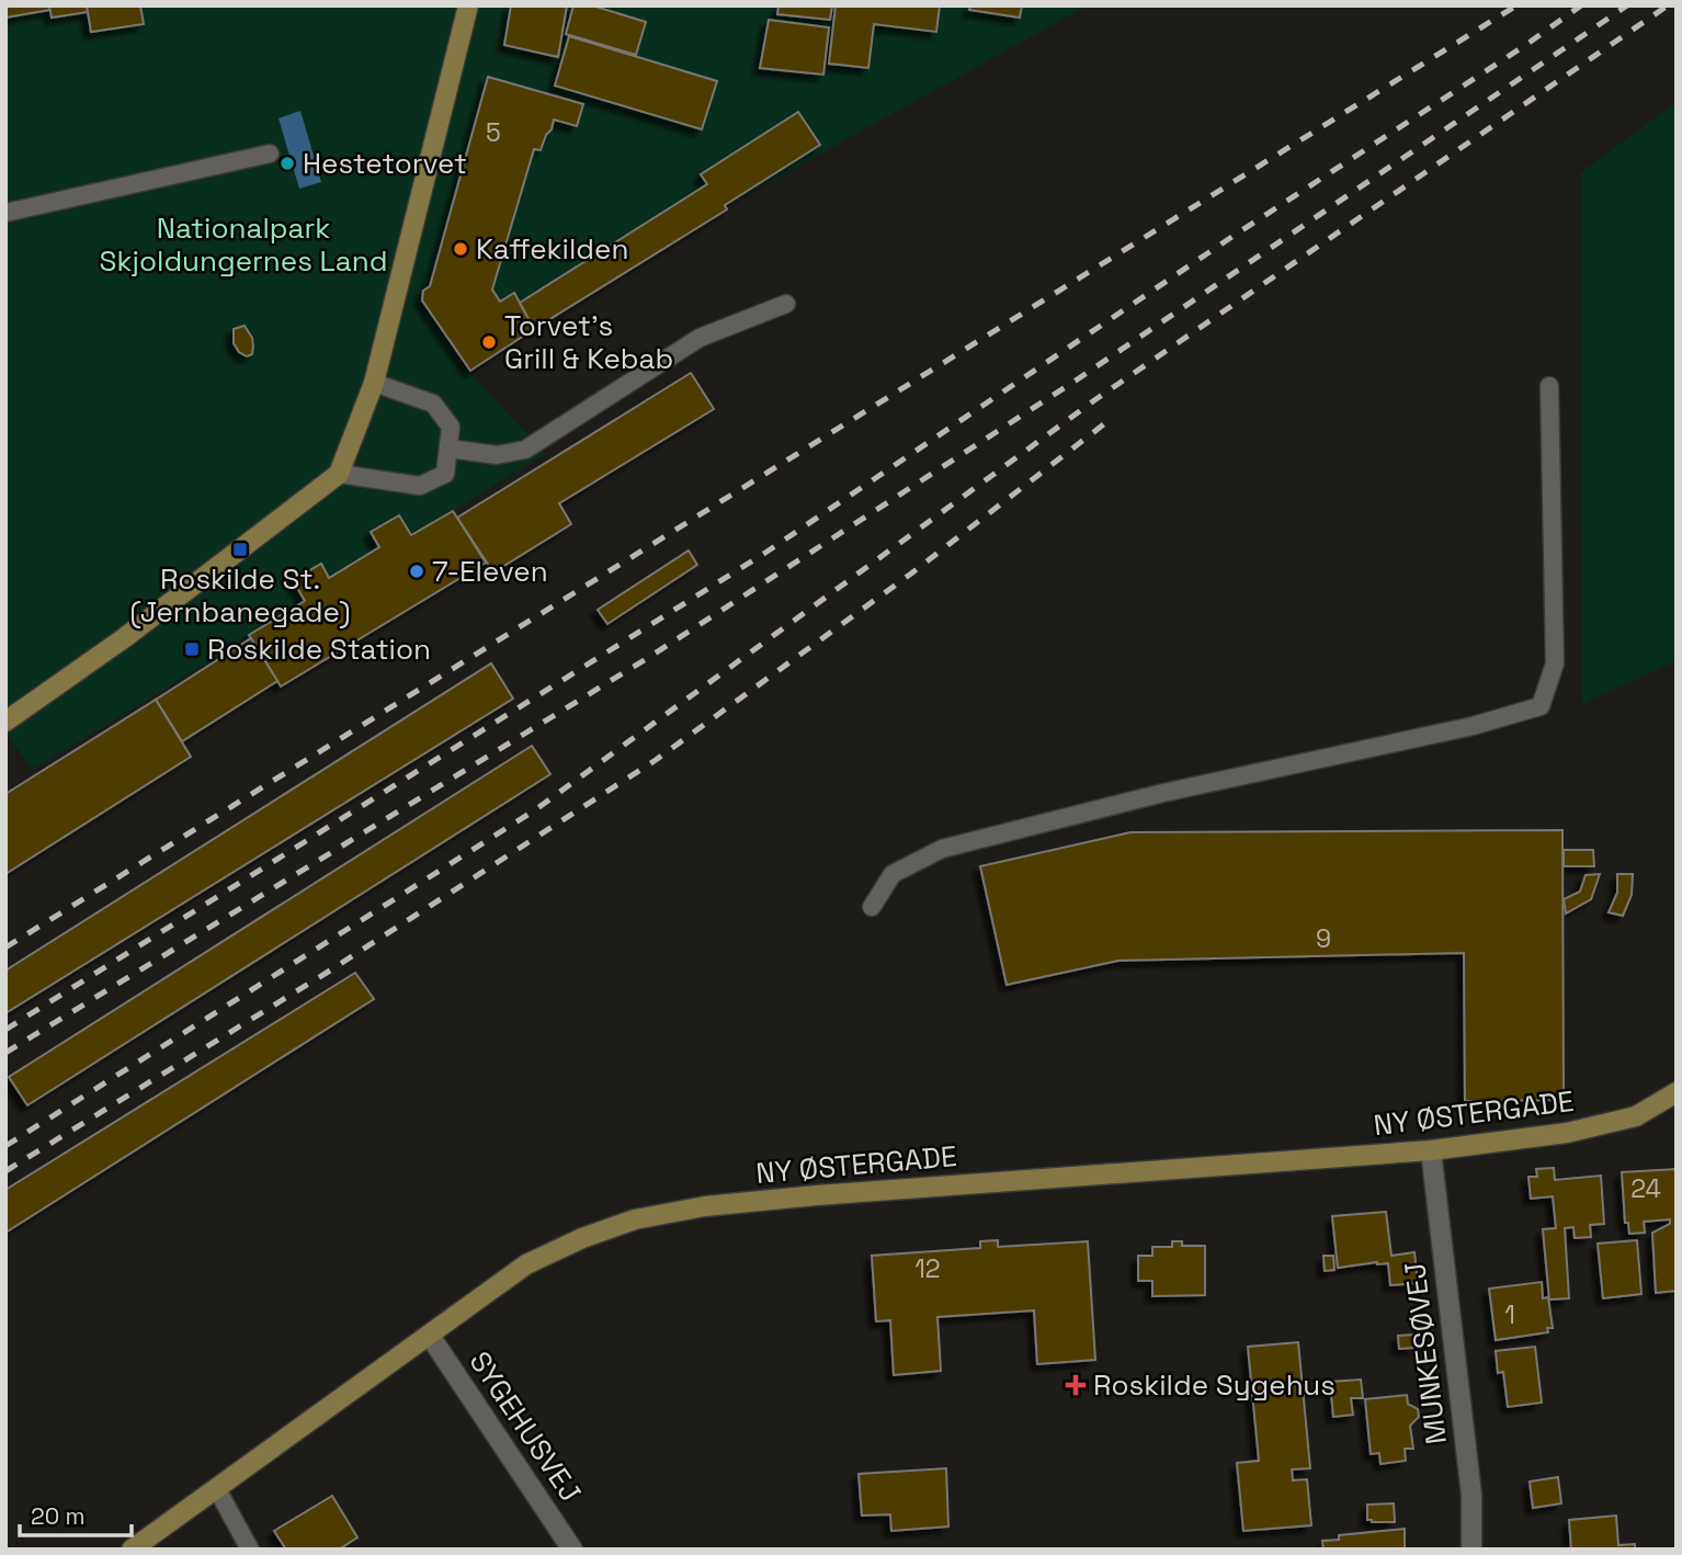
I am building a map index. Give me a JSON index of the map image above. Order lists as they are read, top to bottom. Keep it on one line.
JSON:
{"streets":{"main road":["NY ØSTERGADE"],"street":["MUNKESØVEJ","SYGEHUSVEJ"]},"crossings":[["NY ØSTERGADE","MUNKESØVEJ"],["NY ØSTERGADE","SYGEHUSVEJ"]],"parks":["Nationalpark Skjoldungernes Land"],"places":{"other":["Hestetorvet","Kaffekilden","Torvet's Grill & Kebab","7-Eleven"],"transit":["Roskilde St. (Jernbanegade)","Roskilde Station"],"health":["Roskilde Sygehus"]},"house_numbers":["5","9","24","12","1"],"scale_bar":"20 m"}
